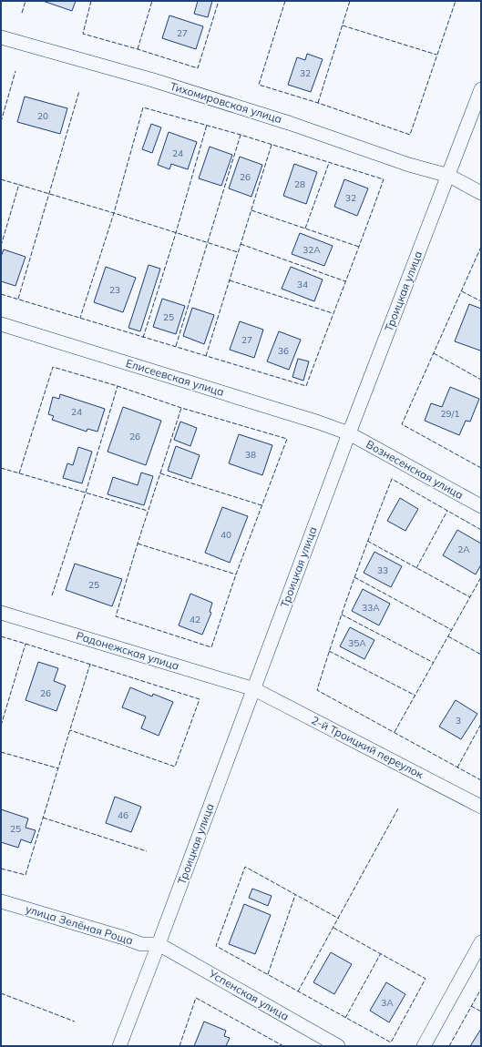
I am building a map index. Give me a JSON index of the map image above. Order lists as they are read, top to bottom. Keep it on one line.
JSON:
{"streets":{"street":["Тихомировская улица","Троицкая улица","Елисеевская улица","Вознесенская улица","Радонежская улица","2-й Троицкий переулок","улица Зелёная Роща","Успенская улица"]},"crossings":[["Тихомировская улица","Троицкая улица"],["Троицкая улица","Елисеевская улица"],["Троицкая улица","Вознесенская улица"],["Троицкая улица","Радонежская улица"],["Троицкая улица","2-й Троицкий переулок"],["Троицкая улица","улица Зелёная Роща"],["Троицкая улица","Успенская улица"],["Елисеевская улица","Вознесенская улица"],["Радонежская улица","2-й Троицкий переулок"],["улица Зелёная Роща","Успенская улица"]],"house_numbers":["27","32","20","24","26","28","32","32А","34","23","25","27","36","24","29/1","26","38","40","2А","33","25","33А","42","35А","26","3","46","25","3А"]}
